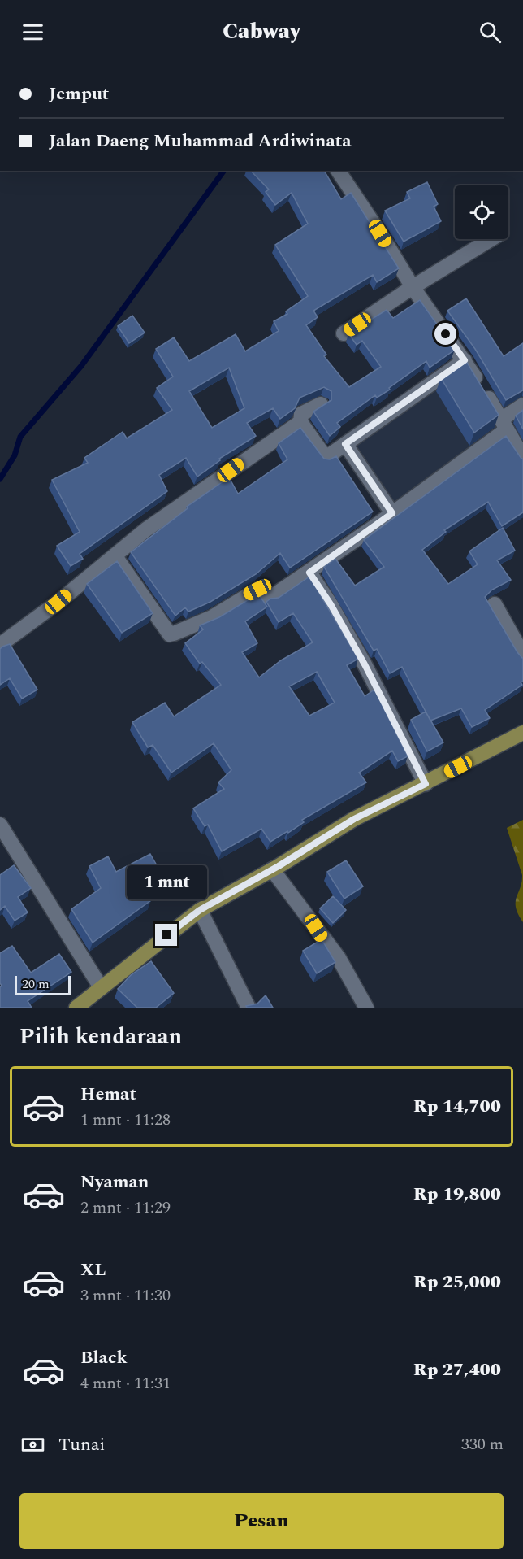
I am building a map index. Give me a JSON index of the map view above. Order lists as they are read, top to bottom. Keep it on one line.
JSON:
{"scale_bar":"20 m","page":{"header":"Cabway","banner":["Jemput","Jalan Daeng Muhammad Ardiwinata"],"bubble":"1 mnt","scale":"20 m","heading":"Pilih kendaraan","list":[{"name":"Hemat","note":"1 mnt · 11:28","value":"Rp 14,700"},{"name":"Nyaman","note":"2 mnt · 11:29","value":"Rp 19,800"},{"name":"XL","note":"3 mnt · 11:30","value":"Rp 25,000"},{"name":"Black","note":"4 mnt · 11:31","value":"Rp 27,400"}],"pay":["Tunai","330 m"],"buttons":"Pesan"}}
